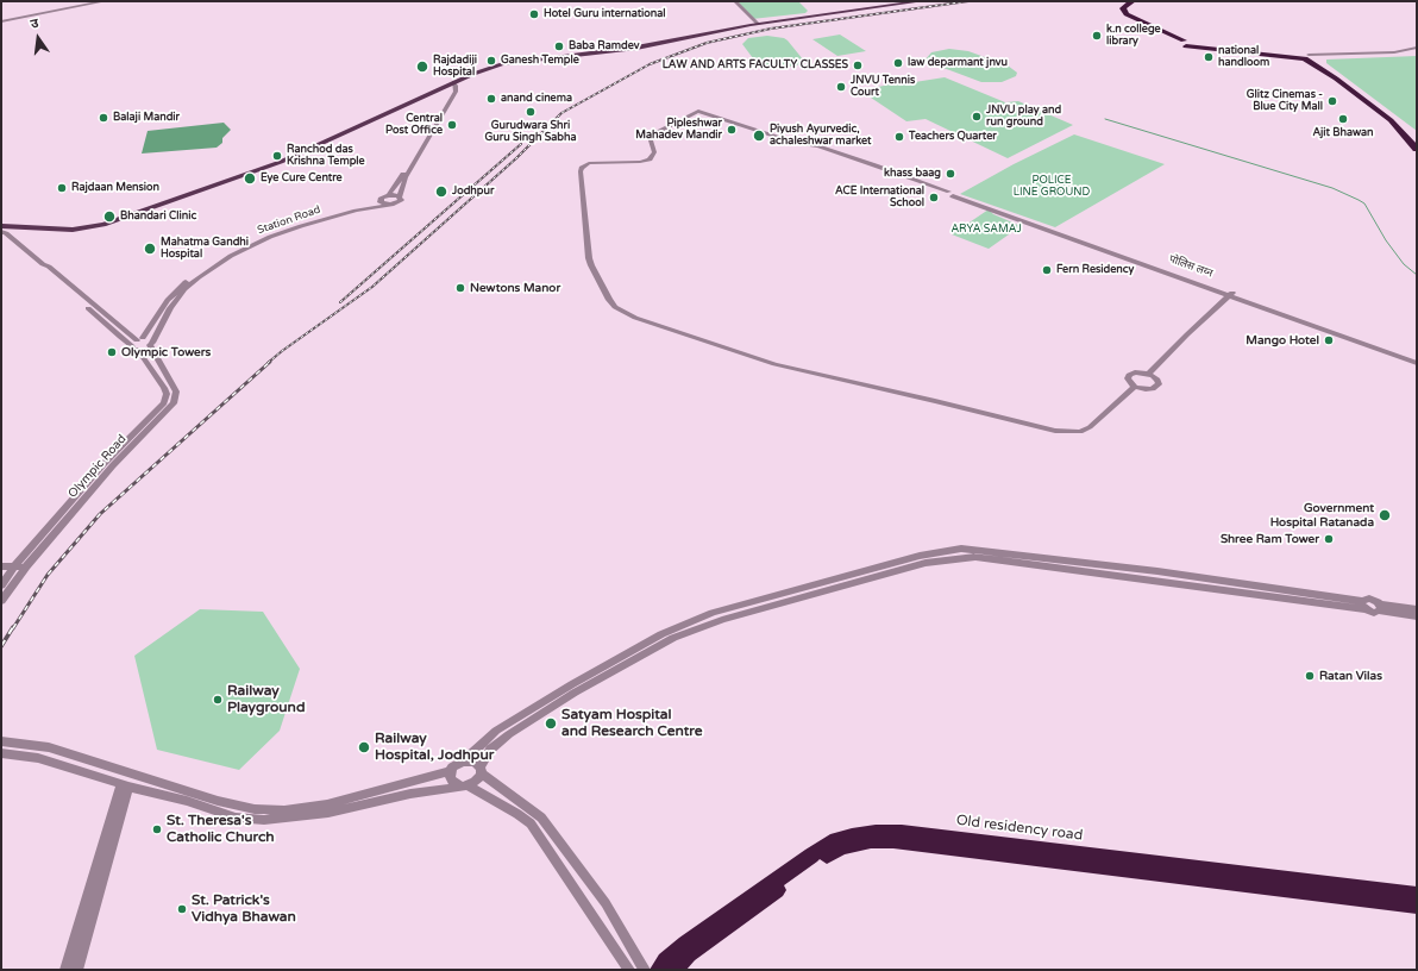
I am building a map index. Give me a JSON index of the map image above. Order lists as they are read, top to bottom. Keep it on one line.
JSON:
{"streets":{"highway":["Old residency road"],"street":["Station Road","Olympic Road"]},"crossings":[["Station Road","Olympic Road"]],"parks":["POLICE LINE GROUND","ARYA SAMAJ"],"places":["Hotel Guru international","k.n college library","Baba Ramdev","national handloom","Ganesh Temple","law deparmant jnvu","LAW AND ARTS FACULTY CLASSES","Rajdadiji Hospital","JNVU Tennis Court","anand cinema","Glitz Cinemas - Blue City Mall","Gurudwara Shri Guru Singh Sabha","JNVU play and run ground","Balaji Mandir","Ajit Bhawan","Central Post Office","Pipleshwar Mahadev Mandir","Piyush Ayurvedic, achaleshwar market","Teachers Quarter","Ranchod das Krishna Temple","khass baag","Eye Cure Centre","Rajdaan Mension","Jodhpur","ACE International School","Bhandari Clinic","Mahatma Gandhi Hospital","Fern Residency","Newtons Manor","Mango Hotel","Olympic Towers","Government Hospital Ratanada","Shree Ram Tower","Ratan Vilas","Railway Playground","Satyam Hospital and Research Centre","Railway Hospital, Jodhpur","St. Theresa's Catholic Church","St. Patrick's Vidhya Bhawan"],"north":"top"}
